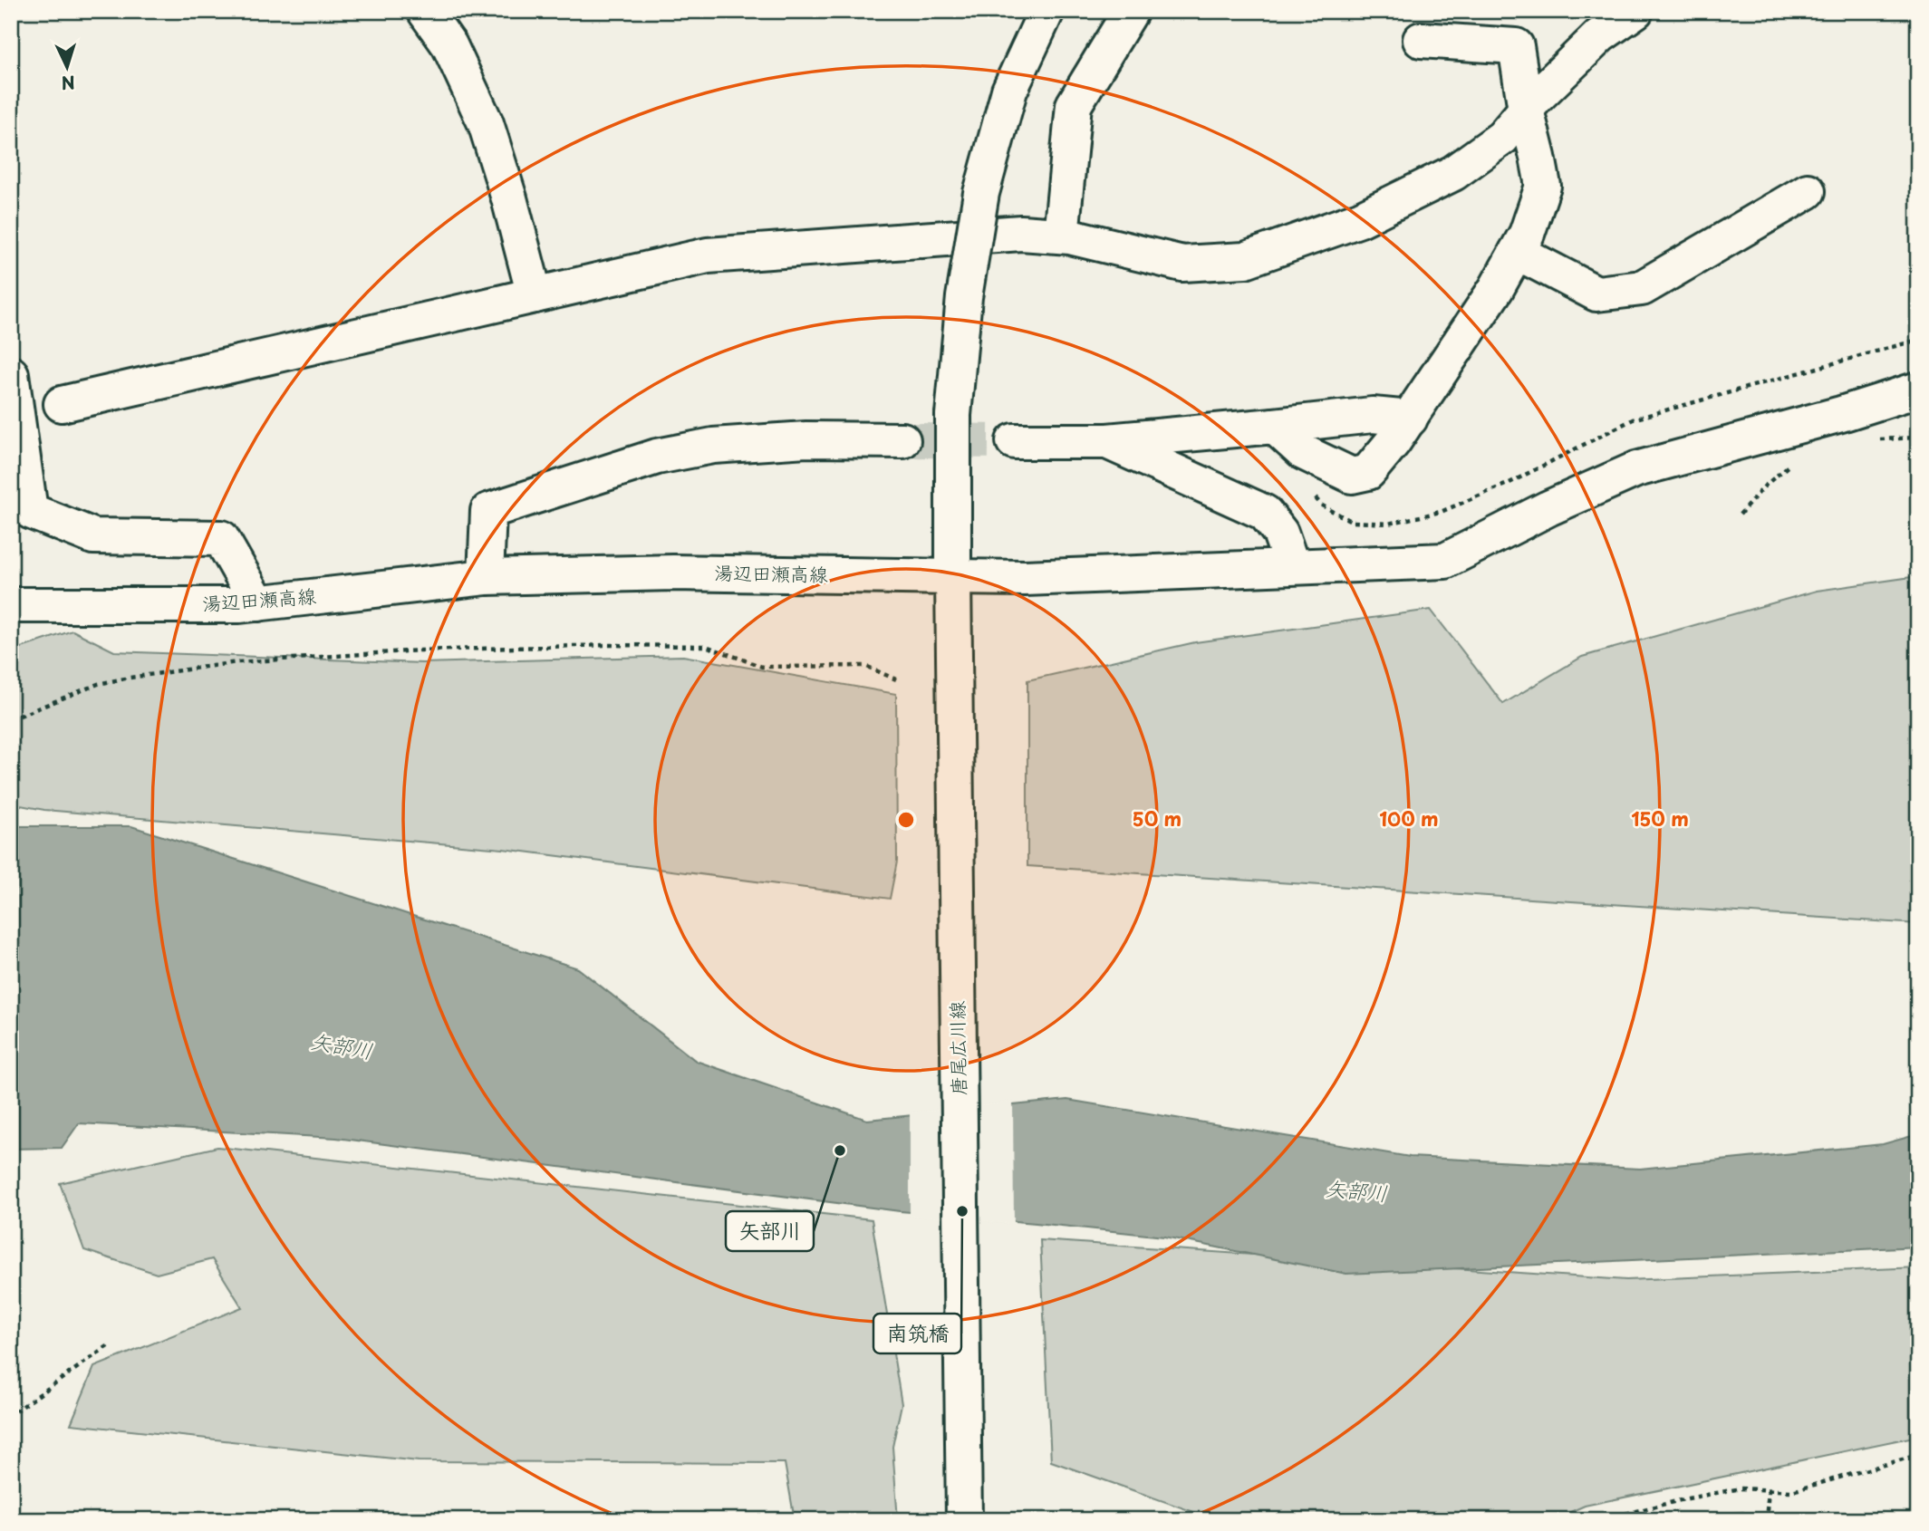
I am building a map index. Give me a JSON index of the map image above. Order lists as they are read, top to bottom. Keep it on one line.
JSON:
{"streets":{"street":["湯辺田瀬高線","唐尾広川線"]},"crossings":[["湯辺田瀬高線","唐尾広川線"]],"water":["矢部川"],"places":["矢部川","南筑橋"],"north":"bottom","rings":["50 m","100 m","150 m"]}
